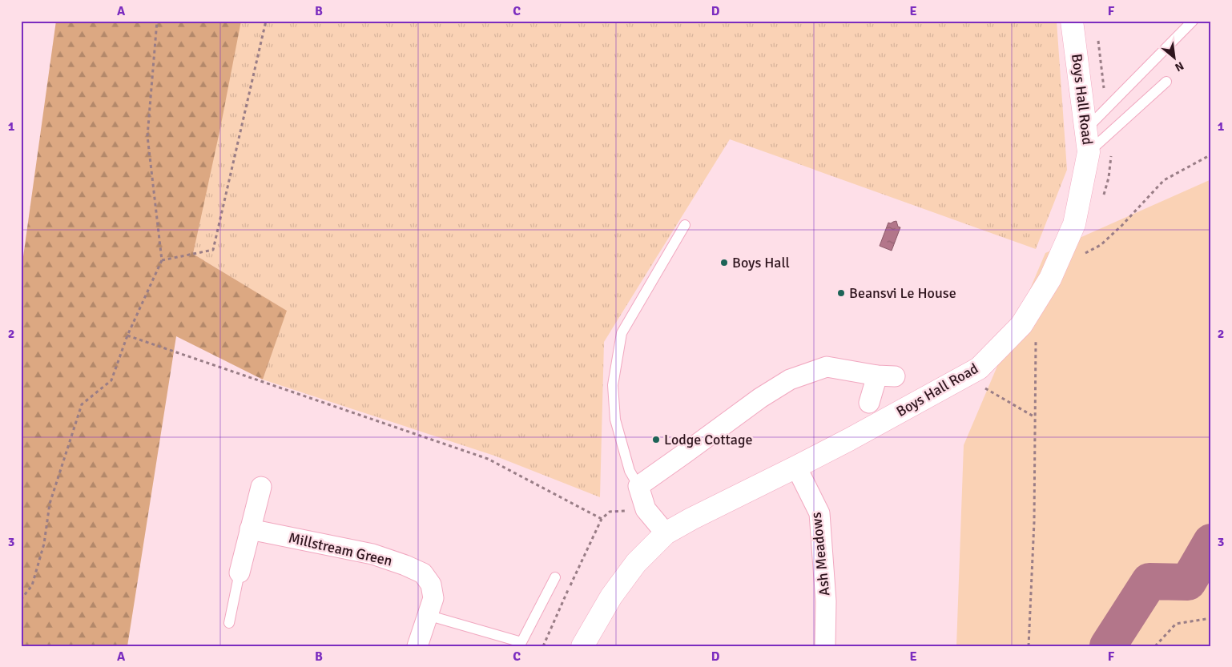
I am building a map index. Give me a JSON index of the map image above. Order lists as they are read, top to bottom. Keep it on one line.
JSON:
{"streets":{"street":["Boys Hall Road","Millstream Green","Ash Meadows"]},"crossings":[["Boys Hall Road","Ash Meadows"]],"places":["Boys Hall","Beansvi Le House","Lodge Cottage"],"north":"bottom right","grid":{"columns":["A","B","C","D","E","F"],"rows":["1","2","3"]}}
